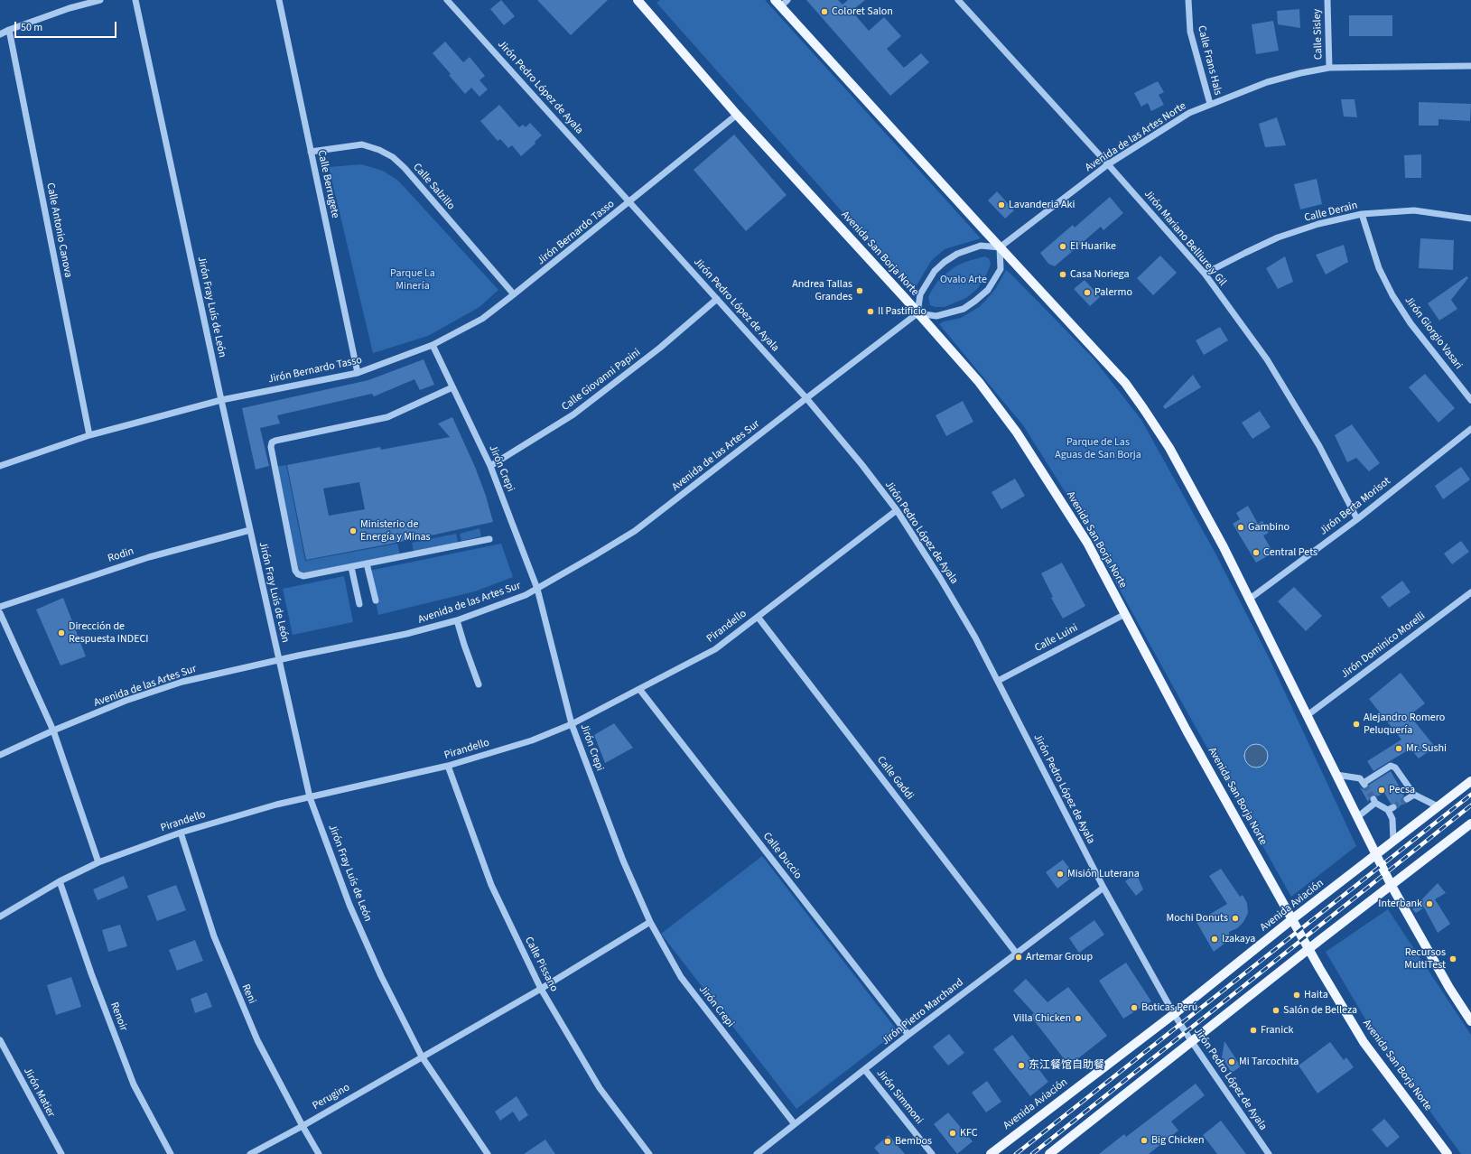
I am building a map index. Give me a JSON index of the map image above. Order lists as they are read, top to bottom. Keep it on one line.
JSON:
{"streets":{"main road":["Avenida San Borja Norte","Avenida Aviación"],"street":["Calle Sisley","Calle Frans Hals","Jirón Pedro López de Ayala","Avenida de las Artes Norte","Calle Berrugete","Calle Salzillo","Calle Derain","Calle Antonio Canova","Jirón Bernardo Tasso","Jirón Mariano Belliure y Gil","Jirón Fray Luís de León","Jirón Giorgio Vasari","Calle Giovanni Papini","Avenida de las Artes Sur","Jirón Crepi","Jirón Berta Morisot","Rodin","Pirandello","Calle Luini","Jirón Dominico Morelli","Calle Gaddi","Calle Duccio","Calle Pissano","Reni","Jirón Pietro Marchand","Renoir","Jirón Matier","Perugino","Jirón Simmoni"]},"crossings":[["Calle Sisley","Avenida de las Artes Norte"],["Calle Frans Hals","Avenida de las Artes Norte"],["Jirón Pedro López de Ayala","Jirón Bernardo Tasso"],["Jirón Pedro López de Ayala","Calle Giovanni Papini"],["Jirón Pedro López de Ayala","Avenida de las Artes Sur"],["Jirón Pedro López de Ayala","Pirandello"],["Jirón Pedro López de Ayala","Calle Luini"],["Jirón Pedro López de Ayala","Avenida Aviación"],["Jirón Pedro López de Ayala","Jirón Pietro Marchand"],["Avenida de las Artes Norte","Jirón Mariano Belliure y Gil"],["Calle Berrugete","Calle Salzillo"],["Calle Berrugete","Jirón Bernardo Tasso"],["Calle Salzillo","Jirón Bernardo Tasso"],["Calle Derain","Jirón Mariano Belliure y Gil"],["Calle Derain","Jirón Giorgio Vasari"],["Calle Antonio Canova","Jirón Bernardo Tasso"],["Jirón Bernardo Tasso","Avenida San Borja Norte"],["Jirón Bernardo Tasso","Jirón Fray Luís de León"],["Jirón Bernardo Tasso","Jirón Crepi"],["Jirón Mariano Belliure y Gil","Jirón Berta Morisot"],["Avenida San Borja Norte","Avenida de las Artes Sur"],["Avenida San Borja Norte","Calle Luini"],["Avenida San Borja Norte","Avenida Aviación"],["Jirón Fray Luís de León","Avenida de las Artes Sur"],["Jirón Fray Luís de León","Rodin"],["Jirón Fray Luís de León","Pirandello"],["Jirón Fray Luís de León","Perugino"],["Calle Giovanni Papini","Jirón Crepi"],["Avenida de las Artes Sur","Jirón Crepi"],["Jirón Crepi","Pirandello"],["Jirón Crepi","Jirón Pietro Marchand"],["Jirón Crepi","Perugino"],["Pirandello","Calle Gaddi"],["Pirandello","Calle Duccio"],["Pirandello","Calle Pissano"],["Pirandello","Reni"],["Pirandello","Renoir"],["Calle Gaddi","Jirón Pietro Marchand"],["Calle Duccio","Jirón Pietro Marchand"],["Calle Pissano","Perugino"],["Reni","Perugino"],["Jirón Pietro Marchand","Jirón Simmoni"]],"parks":["Parque La Minería","Ovalo Arte","Parque de Las Aguas de San Borja"],"places":["Coloret Salon","Lavanderia Aki","El Huarike","Casa Noriega","Andrea Tallas Grandes","Palermo","Il Pastificio","Gambino","Ministerio de Energía y Minas","Central Pets","Dirección de Respuesta INDECI","Alejandro Romero Peluquería","Mr. Sushi","Pecsa","Misión Luterana","Interbank","Mochi Donuts","Izakaya","Artemar Group","Recursos MultiTest","Haita","Boticas Perú","Salón de Belleza","Villa Chicken","Franick","Mi Tarcochita","东江餐馆自助餐","KFC","Big Chicken","Bembos"],"scale_bar":"50 m"}
